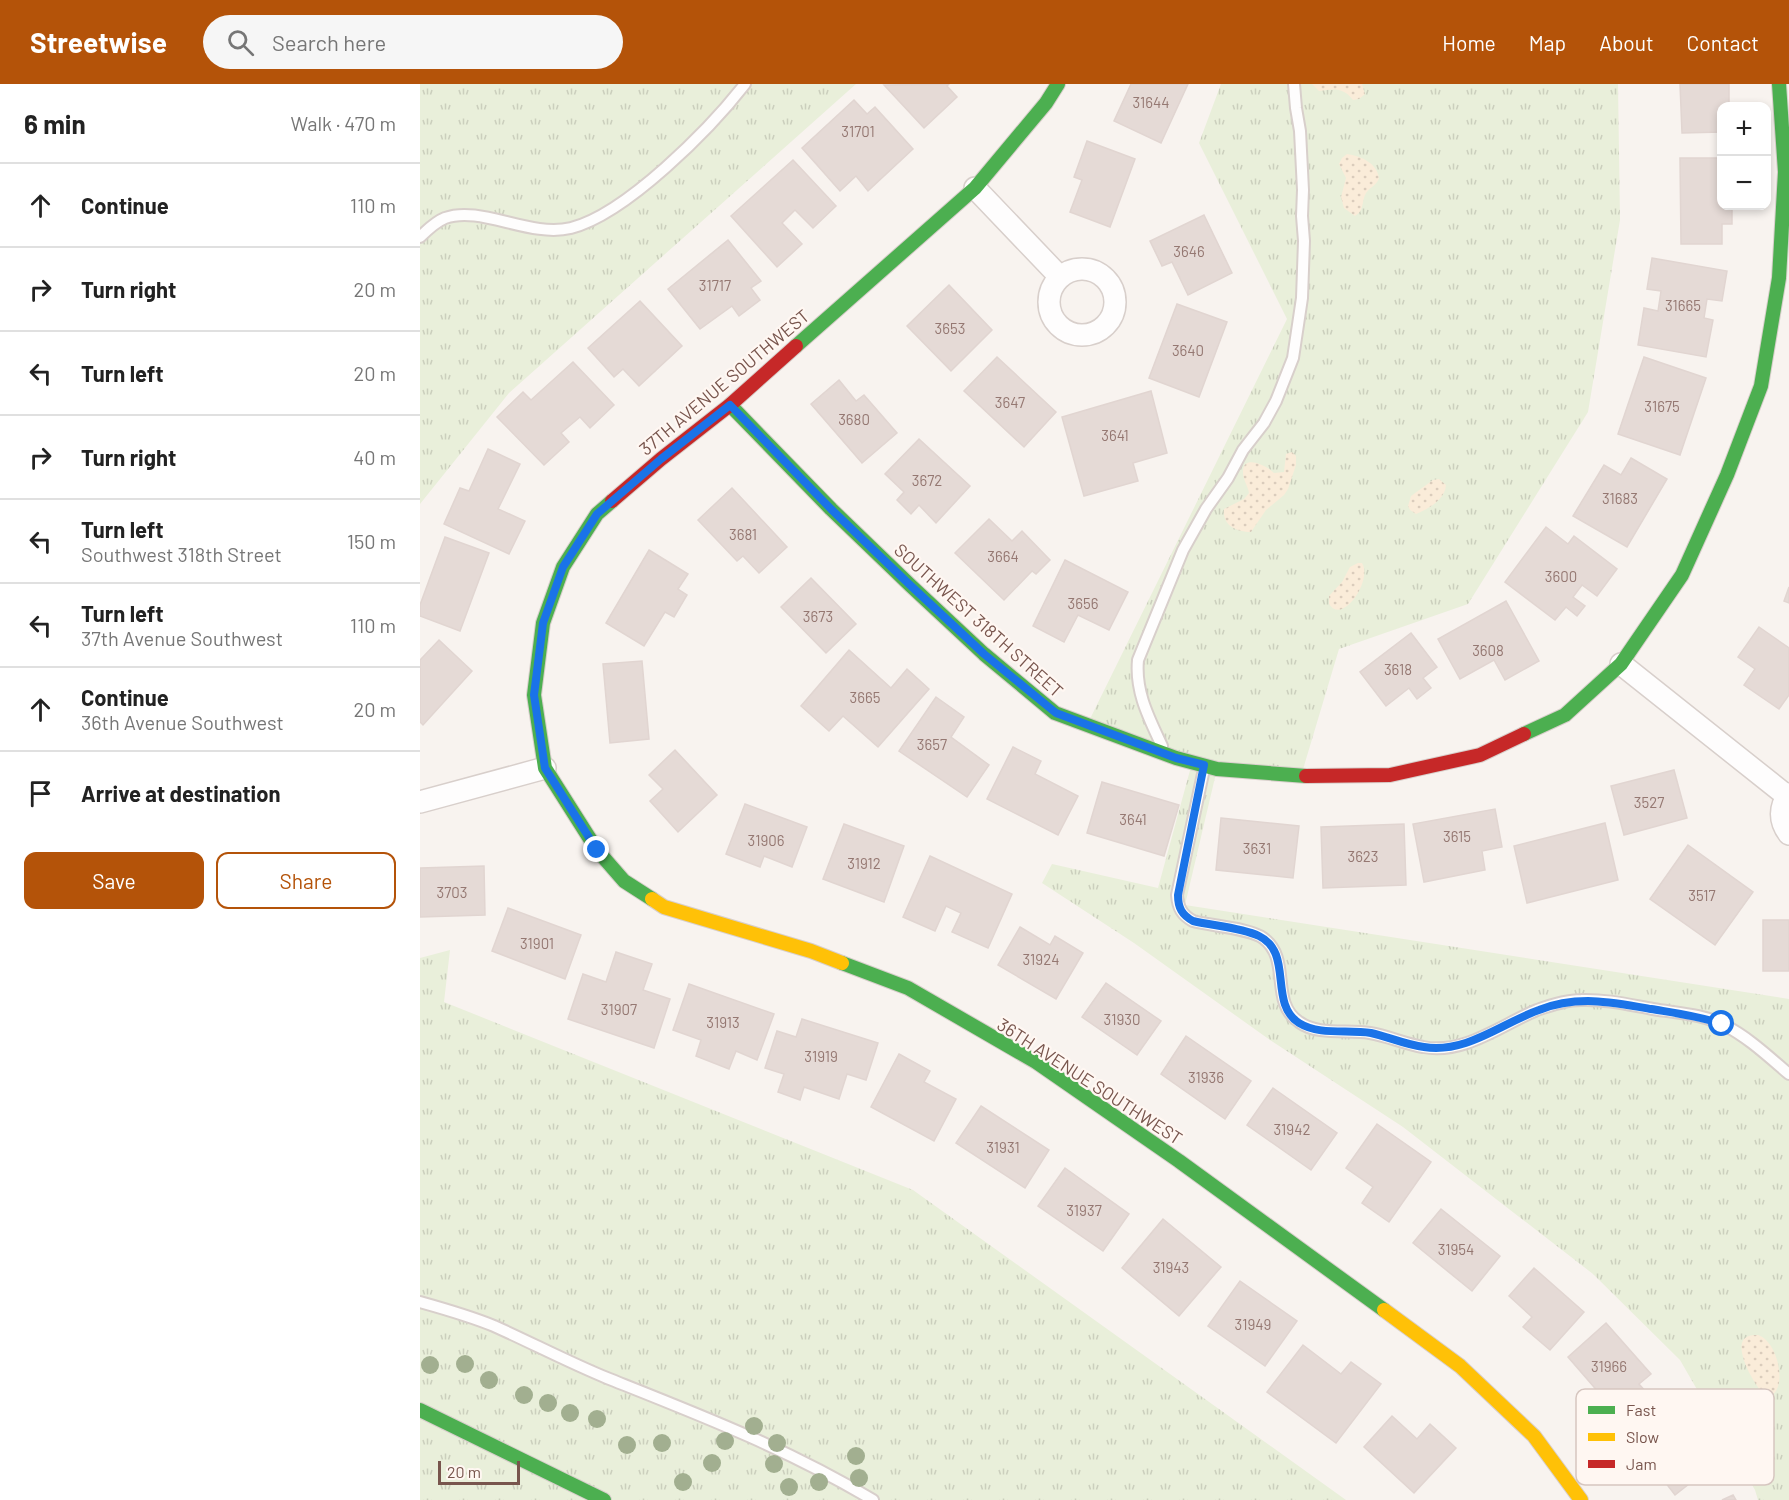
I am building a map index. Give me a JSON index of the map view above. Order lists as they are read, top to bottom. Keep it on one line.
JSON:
{"streets":{"street":["37TH AVENUE SOUTHWEST","SOUTHWEST 318TH STREET","36TH AVENUE SOUTHWEST"]},"crossings":[["37TH AVENUE SOUTHWEST","SOUTHWEST 318TH STREET"],["37TH AVENUE SOUTHWEST","36TH AVENUE SOUTHWEST"]],"house_numbers":["31644","31701","3646","31717","31665","3653","3640","3647","31675","3680","3641","3672","31683","3681","3664","3600","3656","3673","3608","3618","3665","3657","3527","3641","3615","31906","3631","3623","31912","3703","3517","31901","31924","31907","31930","31913","31919","31936","31942","31931","31937","31954","31943","31949","31966"],"legend":["Fast","Slow","Jam"],"scale_bar":"20 m","page":{"header":"Streetwise","search":"Search here","nav":["Home","Map","About","Contact"],"heading":["6 min","Walk · 470 m"],"map_buttons":["+","−"],"list":[["Continue","110 m"],["Turn right","20 m"],["Turn left","20 m"],["Turn right","40 m"],["Turn left","Southwest 318th Street","150 m"],["Turn left","37th Avenue Southwest","110 m"],["Continue","36th Avenue Southwest","20 m"],"Arrive at destination"],"buttons":["Save","Share"],"scale":"20 m"}}
